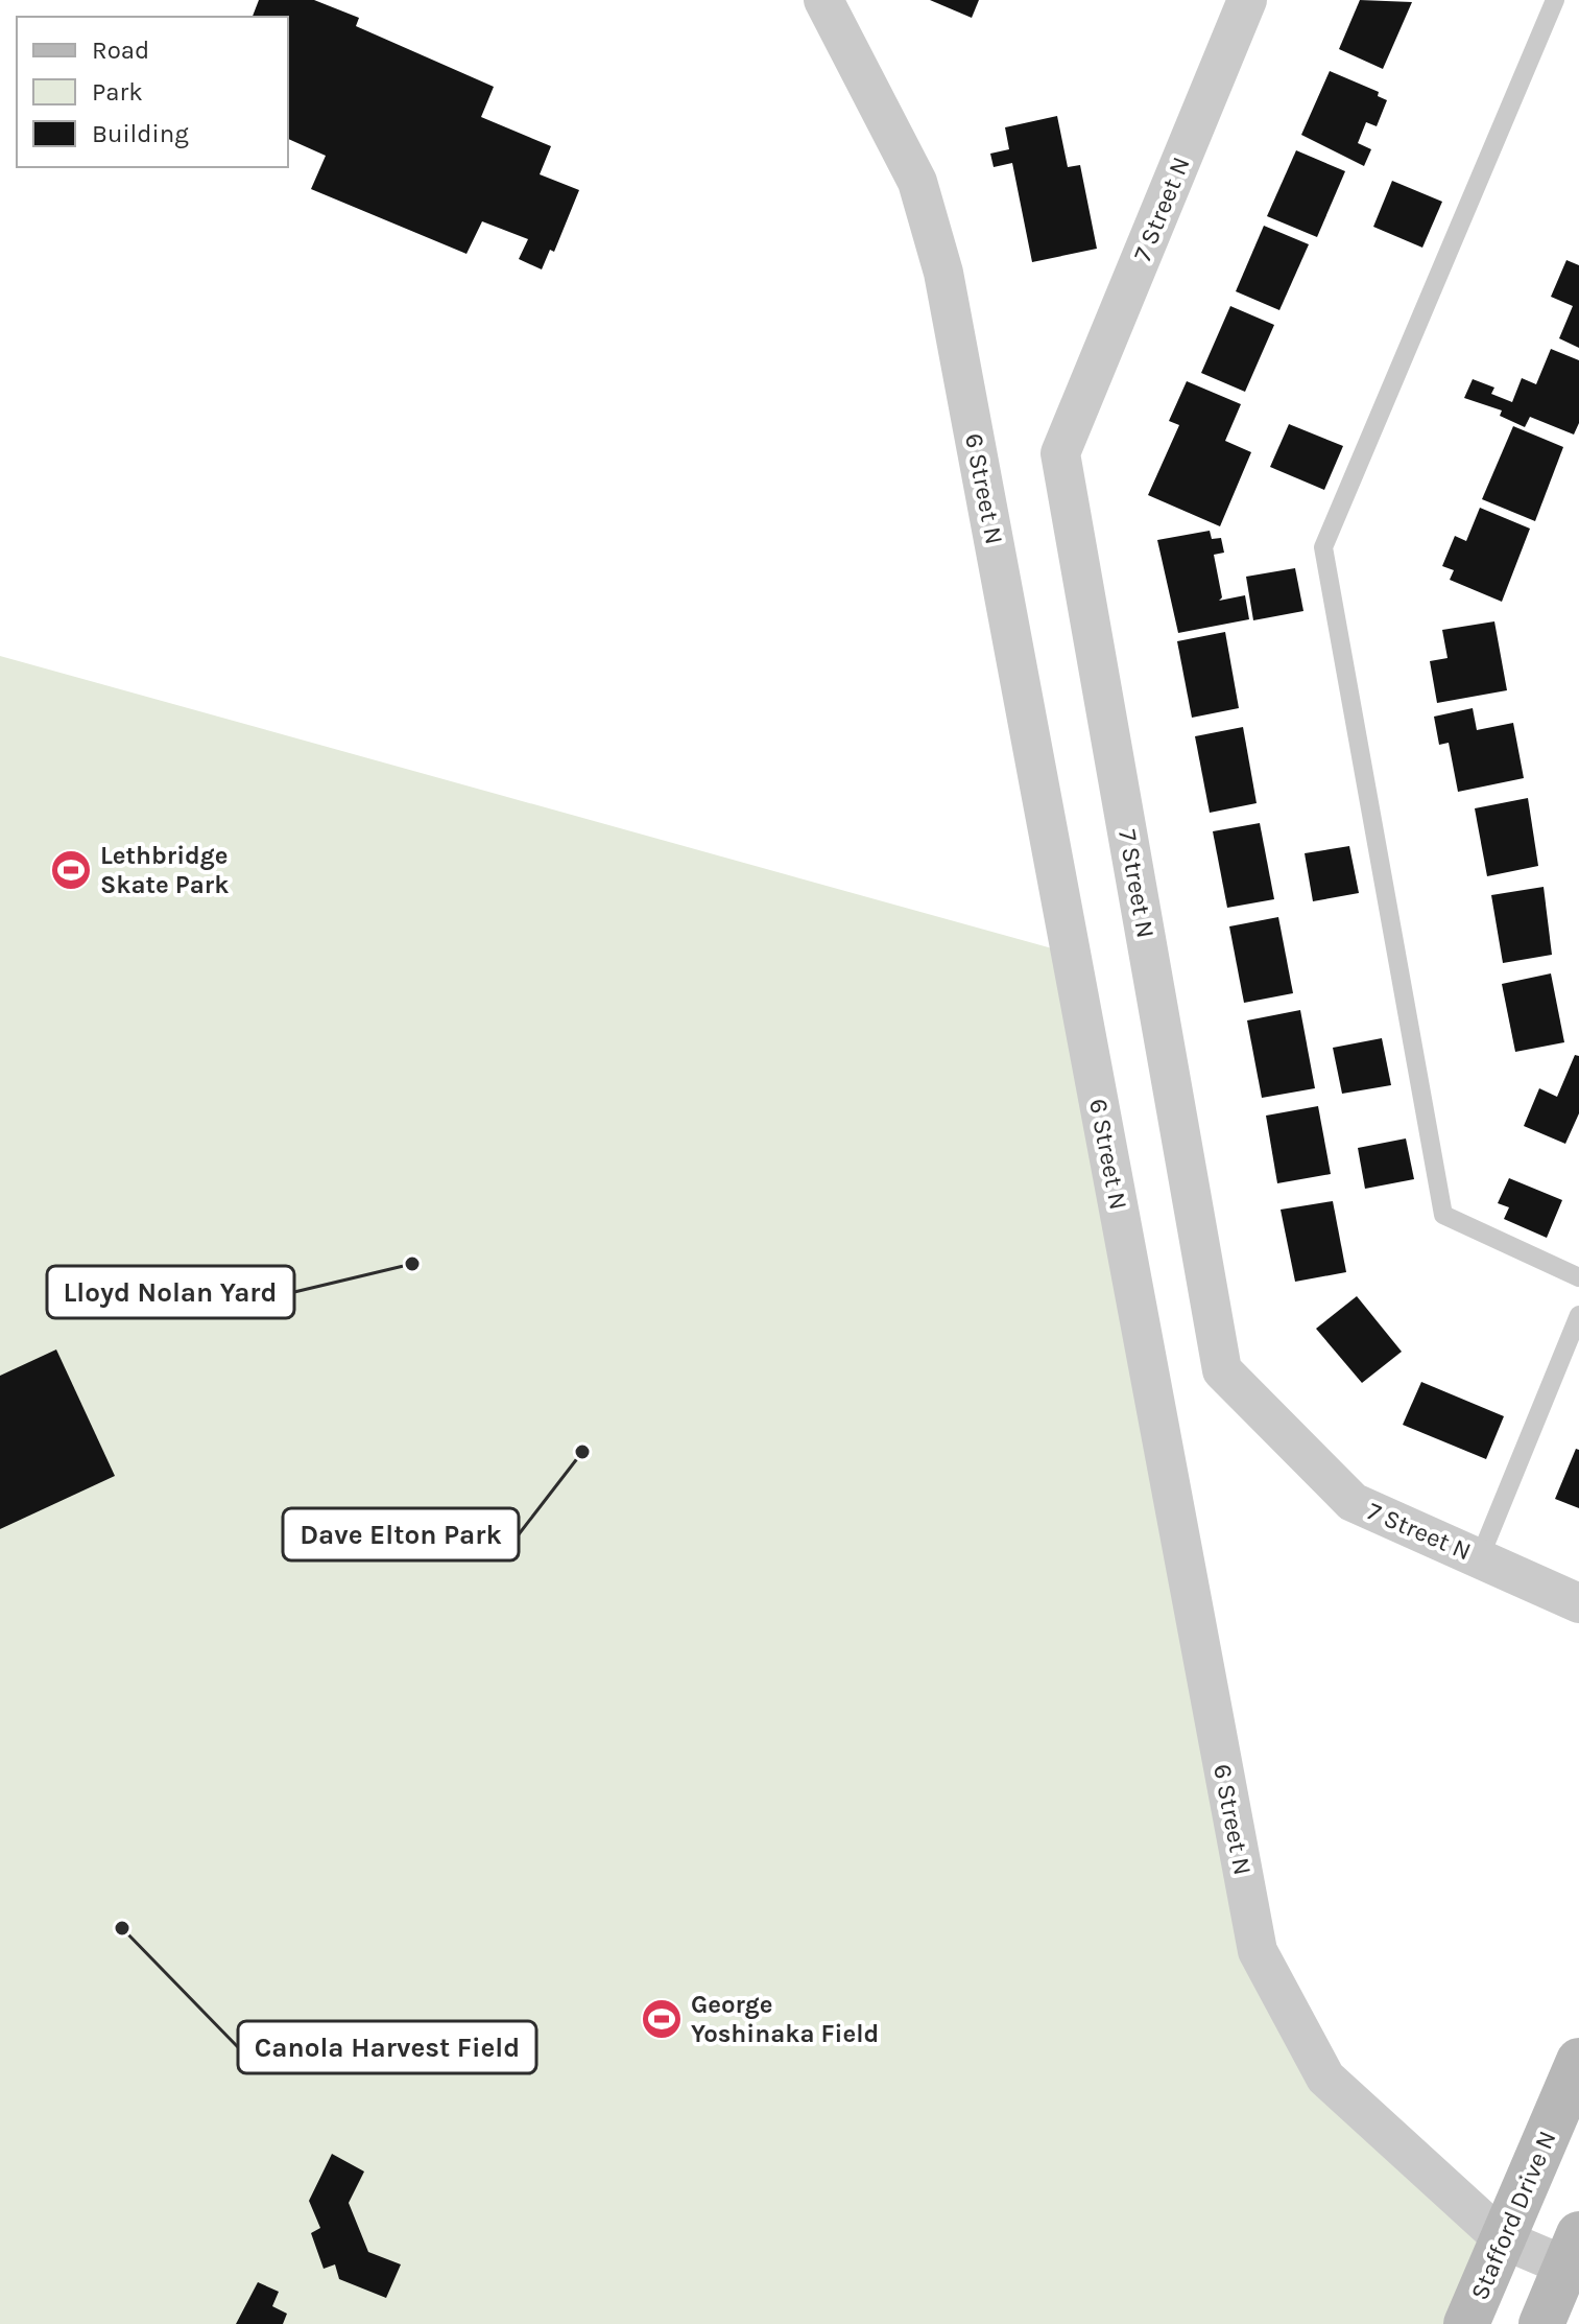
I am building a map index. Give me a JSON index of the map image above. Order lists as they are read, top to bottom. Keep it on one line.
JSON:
{"streets":{"main road":["Stafford Drive N"],"street":["7 Street N","6 Street N"]},"crossings":[["6 Street N","Stafford Drive N"]],"places":{"sports":["Lethbridge Skate Park","George Yoshinaka Field"],"other":["Lloyd Nolan Yard","Dave Elton Park","Canola Harvest Field"]},"legend":["Road","Park","Building"]}
